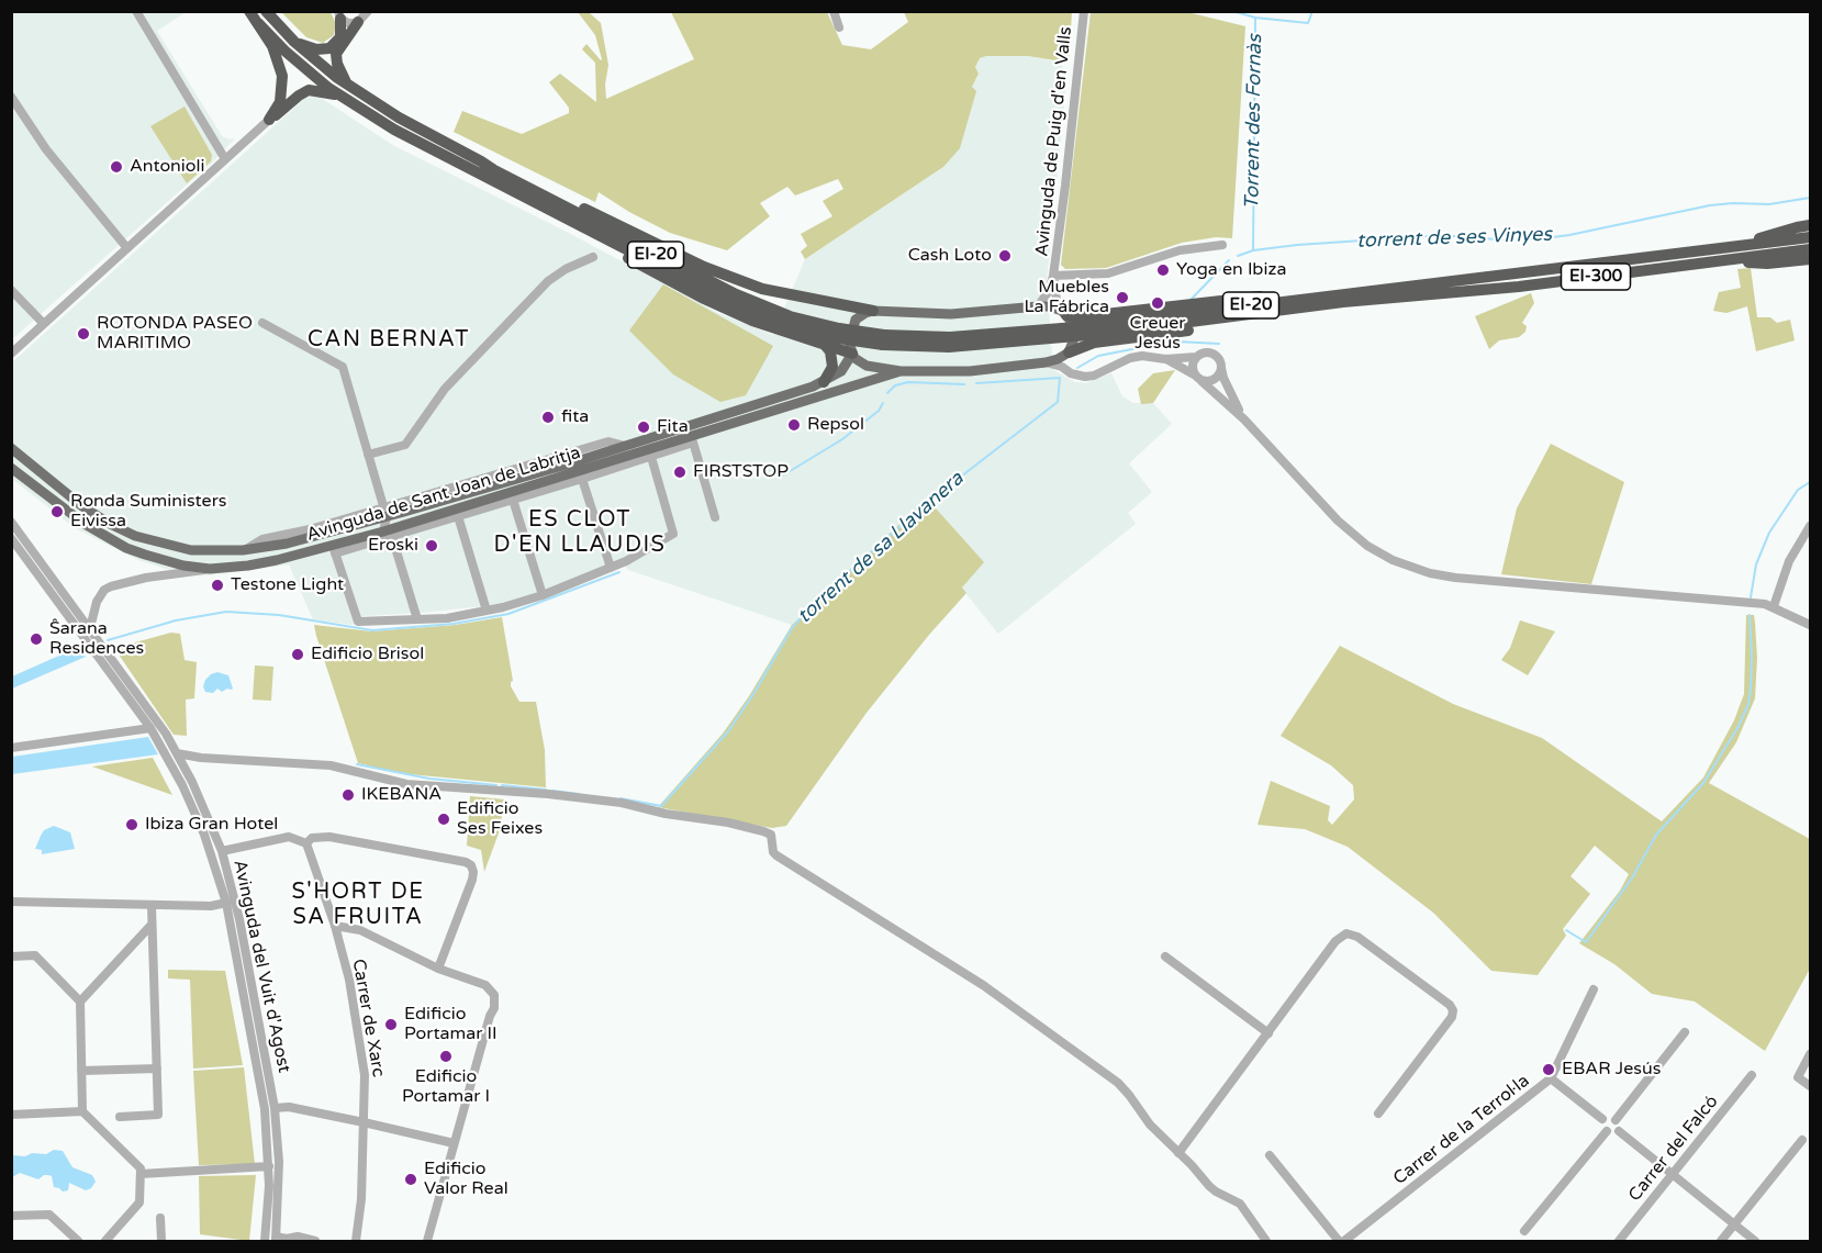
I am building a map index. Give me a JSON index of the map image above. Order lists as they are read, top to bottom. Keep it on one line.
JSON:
{"streets":{"highway":["EI-20","EI-300"],"main road":["Avinguda de Sant Joan de Labritja"],"street":["Avinguda de Puig d'en Valls","Avinguda del Vuit d'Agost","Carrer de Xarc","Carrer de la Terrol·la","Carrer del Falcó"]},"crossings":[["Avinguda de Puig d'en Valls","EI-300"],["EI-20","EI-300"],["EI-300","Avinguda de Sant Joan de Labritja"]],"districts":["CAN BERNAT","ES CLOT D'EN LLAUDIS","S'HORT DE SA FRUITA"],"water":["Torrent des Fornàs","torrent de ses Vinyes","torrent de sa Llavanera"],"places":["Antonioli","Cash Loto","Yoga en Ibiza","Muebles La Fábrica","Creuer Jesús","ROTONDA PASEO MARITIMO","fita","Repsol","Fita","FIRSTSTOP","Ronda Suministers Eivissa","Eroski","Testone Light","Ŝarana Residences","Edificio Brisol","IKEBANA","Edificio Ses Feixes","Ibiza Gran Hotel","Edificio Portamar II","Edificio Portamar I","EBAR Jesús","Edificio Valor Real"]}
